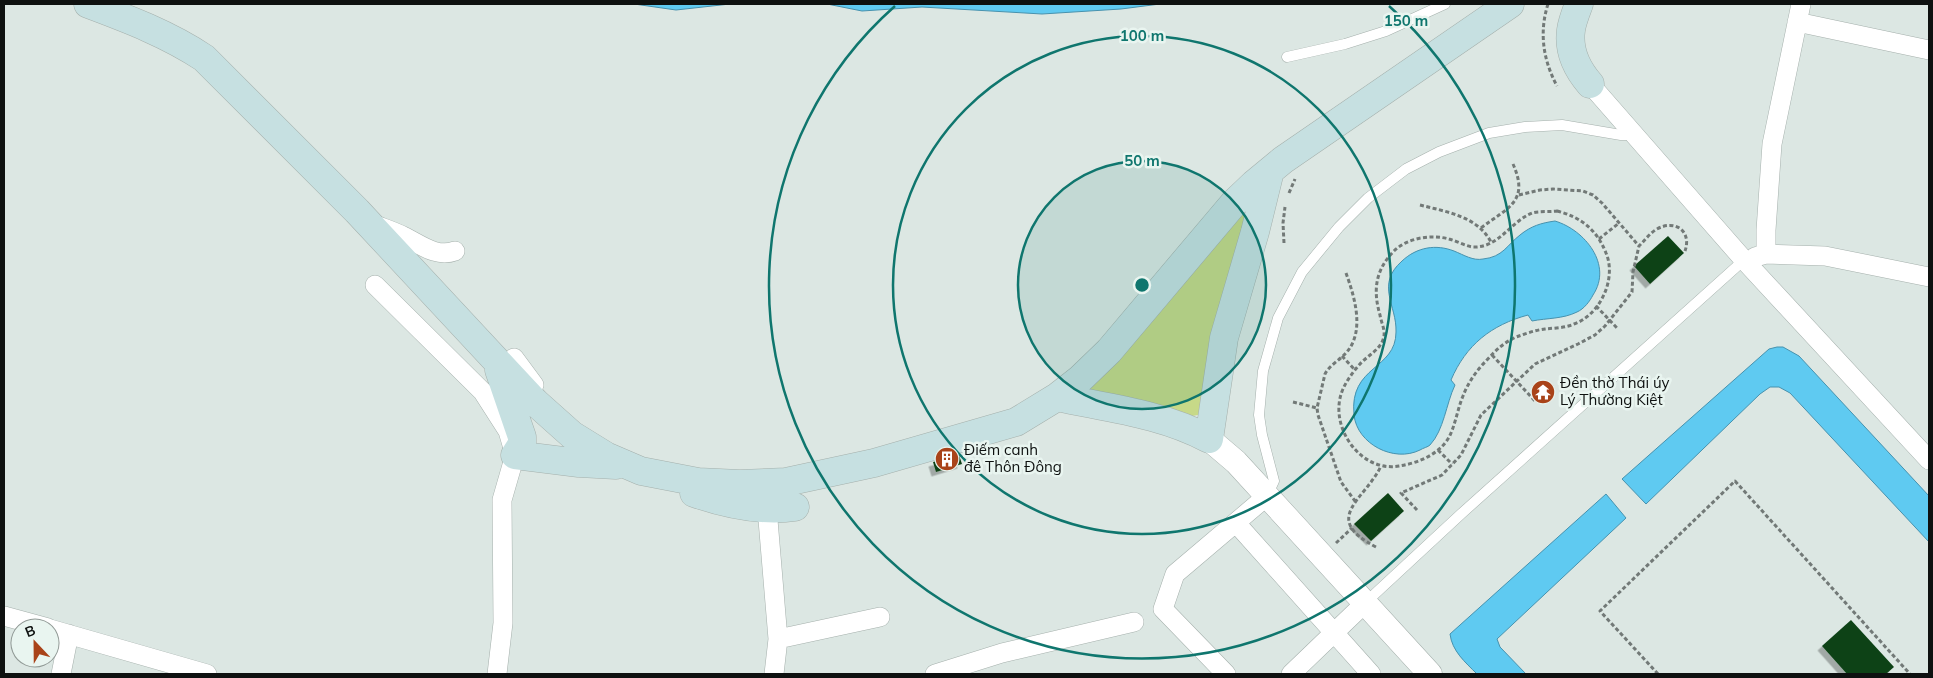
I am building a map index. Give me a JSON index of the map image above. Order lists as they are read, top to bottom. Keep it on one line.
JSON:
{"places":{"temple":["Đền thờ Thái úy Lý Thường Kiệt"],"building":["Điếm canh đê Thôn Đông"]},"north":"top","rings":["150 m","100 m","50 m"]}
